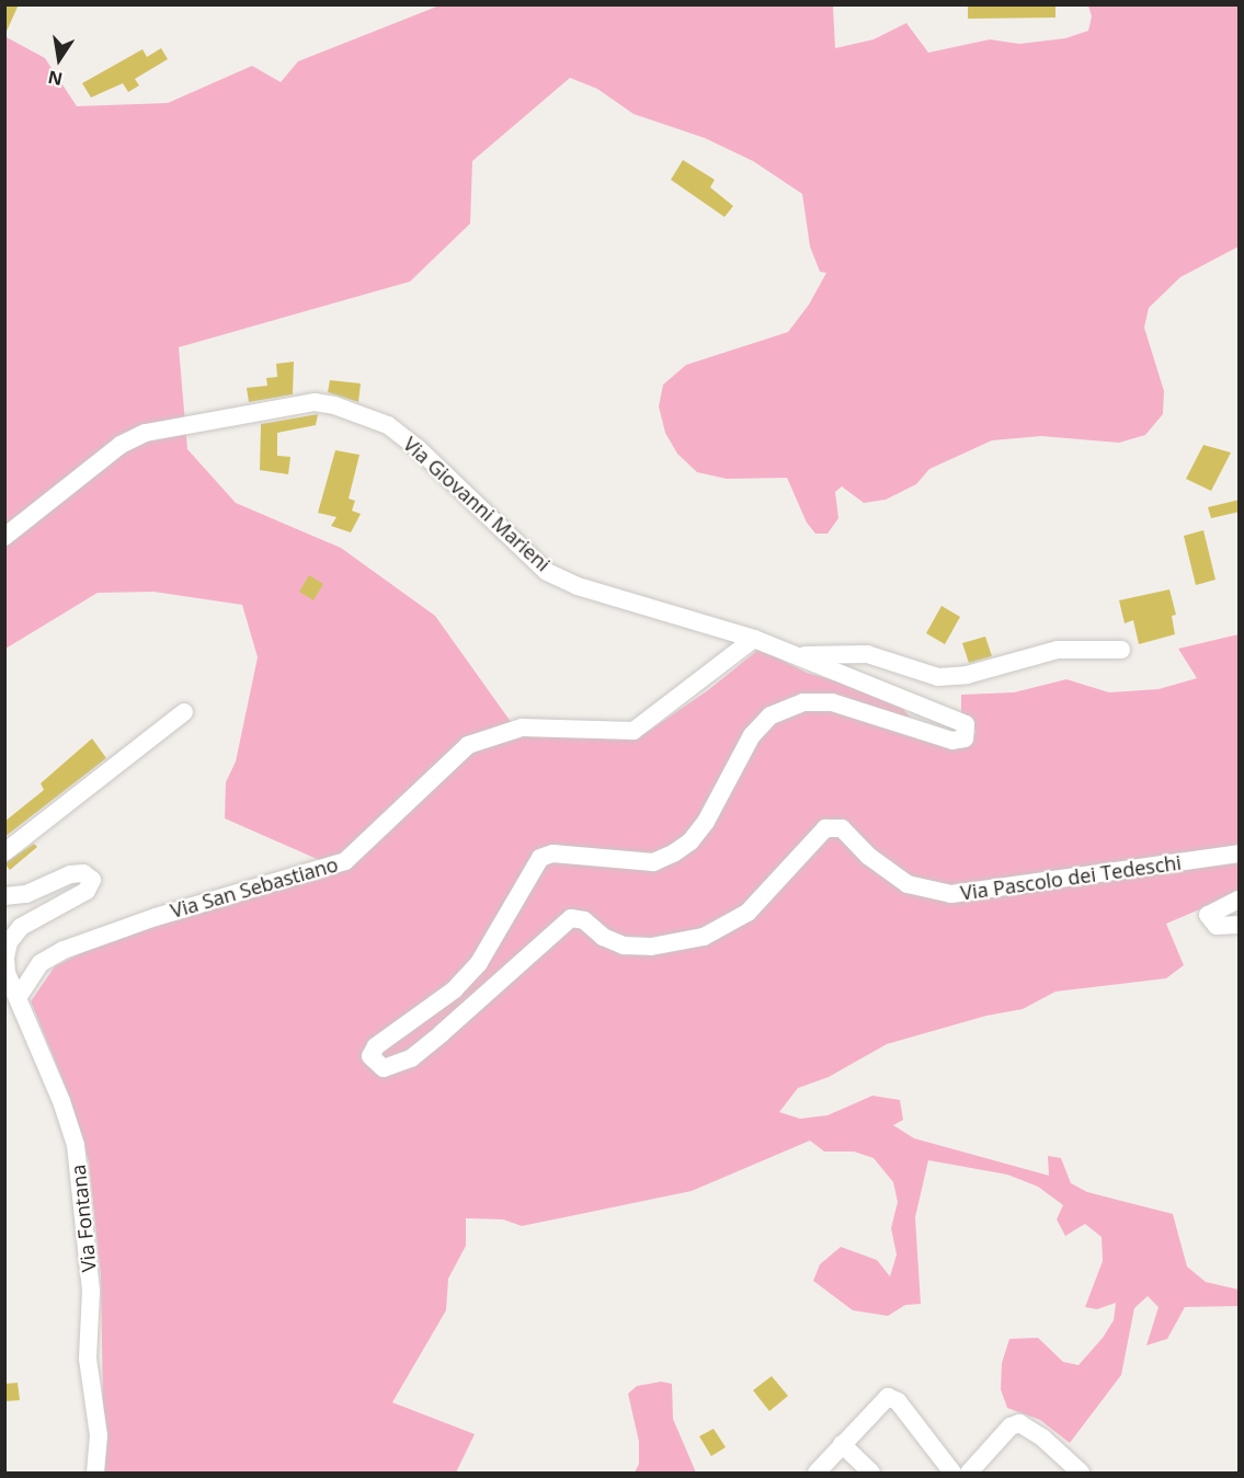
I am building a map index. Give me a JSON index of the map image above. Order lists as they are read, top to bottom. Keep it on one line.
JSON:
{"streets":{"street":["Via Giovanni Marieni","Via Pascolo dei Tedeschi","Via San Sebastiano","Via Fontana"]},"crossings":[["Via Giovanni Marieni","Via Pascolo dei Tedeschi"],["Via Giovanni Marieni","Via San Sebastiano"],["Via San Sebastiano","Via Fontana"]],"north":"bottom"}
